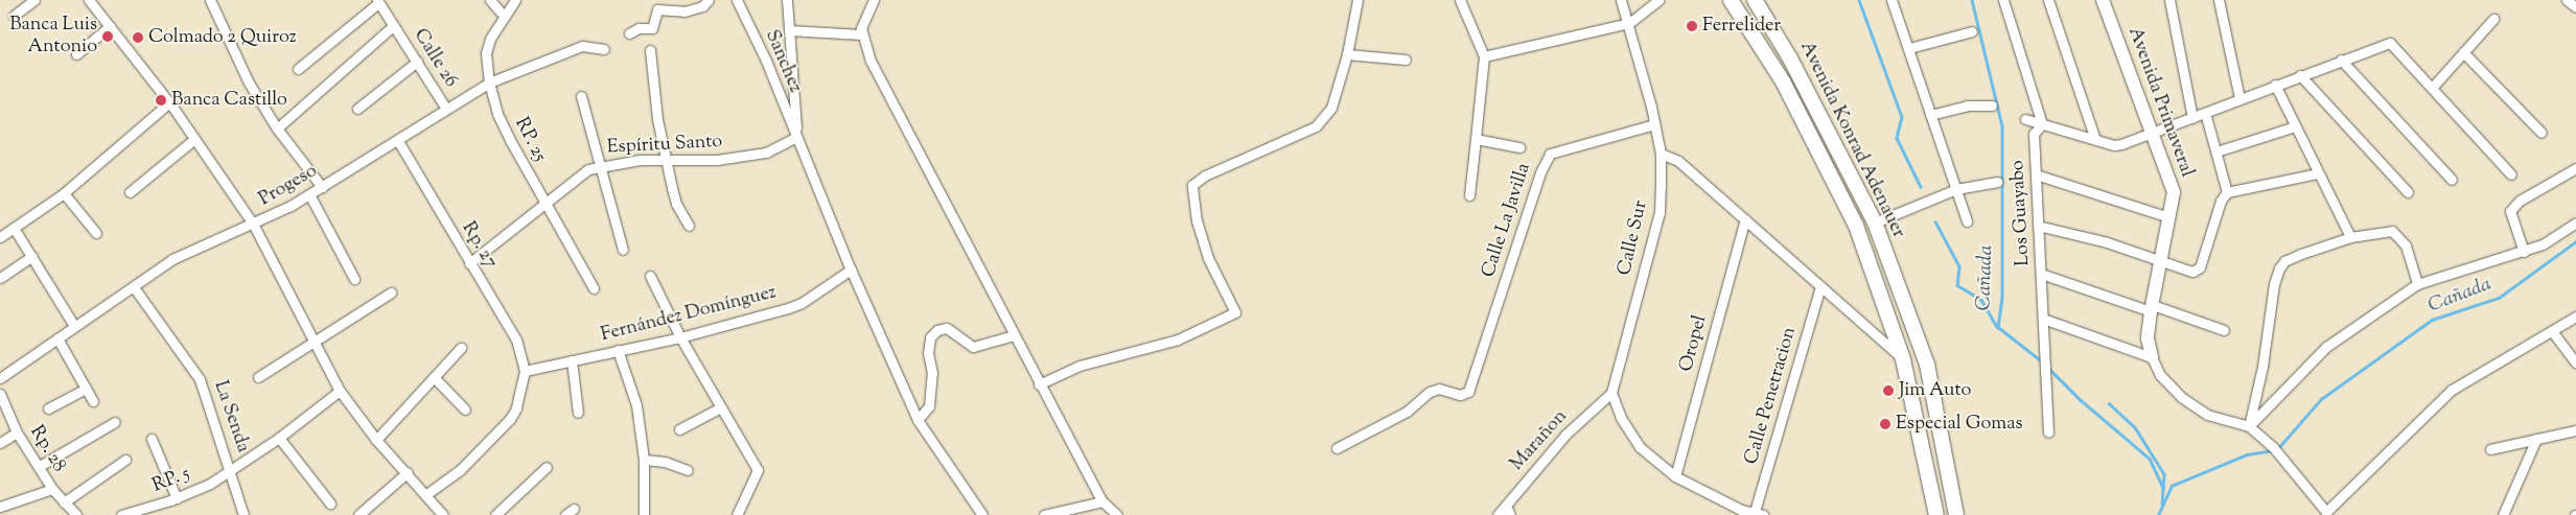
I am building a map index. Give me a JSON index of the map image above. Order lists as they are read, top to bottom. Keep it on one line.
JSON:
{"streets":{"main road":["Avenida Konrad Adenauer"],"street":["Calle 26","Sanchez","Avenida Primaveral","RP. 25","Espíritu Santo","Progeso","Los Guayabo","Calle La Javilla","Calle Sur","Rp. 27","Fernández Domínguez","Oropel","Calle Penetracion","La Senda","Marañon","Rp. 28","RP. 5"]},"crossings":[["Calle 26","Progeso"],["Sanchez","Espíritu Santo"],["Sanchez","Fernández Domínguez"],["RP. 25","Espíritu Santo"],["RP. 25","Progeso"],["Espíritu Santo","Rp. 27"],["Progeso","Rp. 27"],["Progeso","La Senda"],["Calle La Javilla","Calle Sur"],["Calle Sur","Marañon"],["Rp. 27","Fernández Domínguez"],["La Senda","RP. 5"]],"water":["Cañada"],"places":["Ferrelider","Banca Luis Antonio","Colmado 2 Quiroz","Banca Castillo","Jim Auto","Especial Gomas"]}
